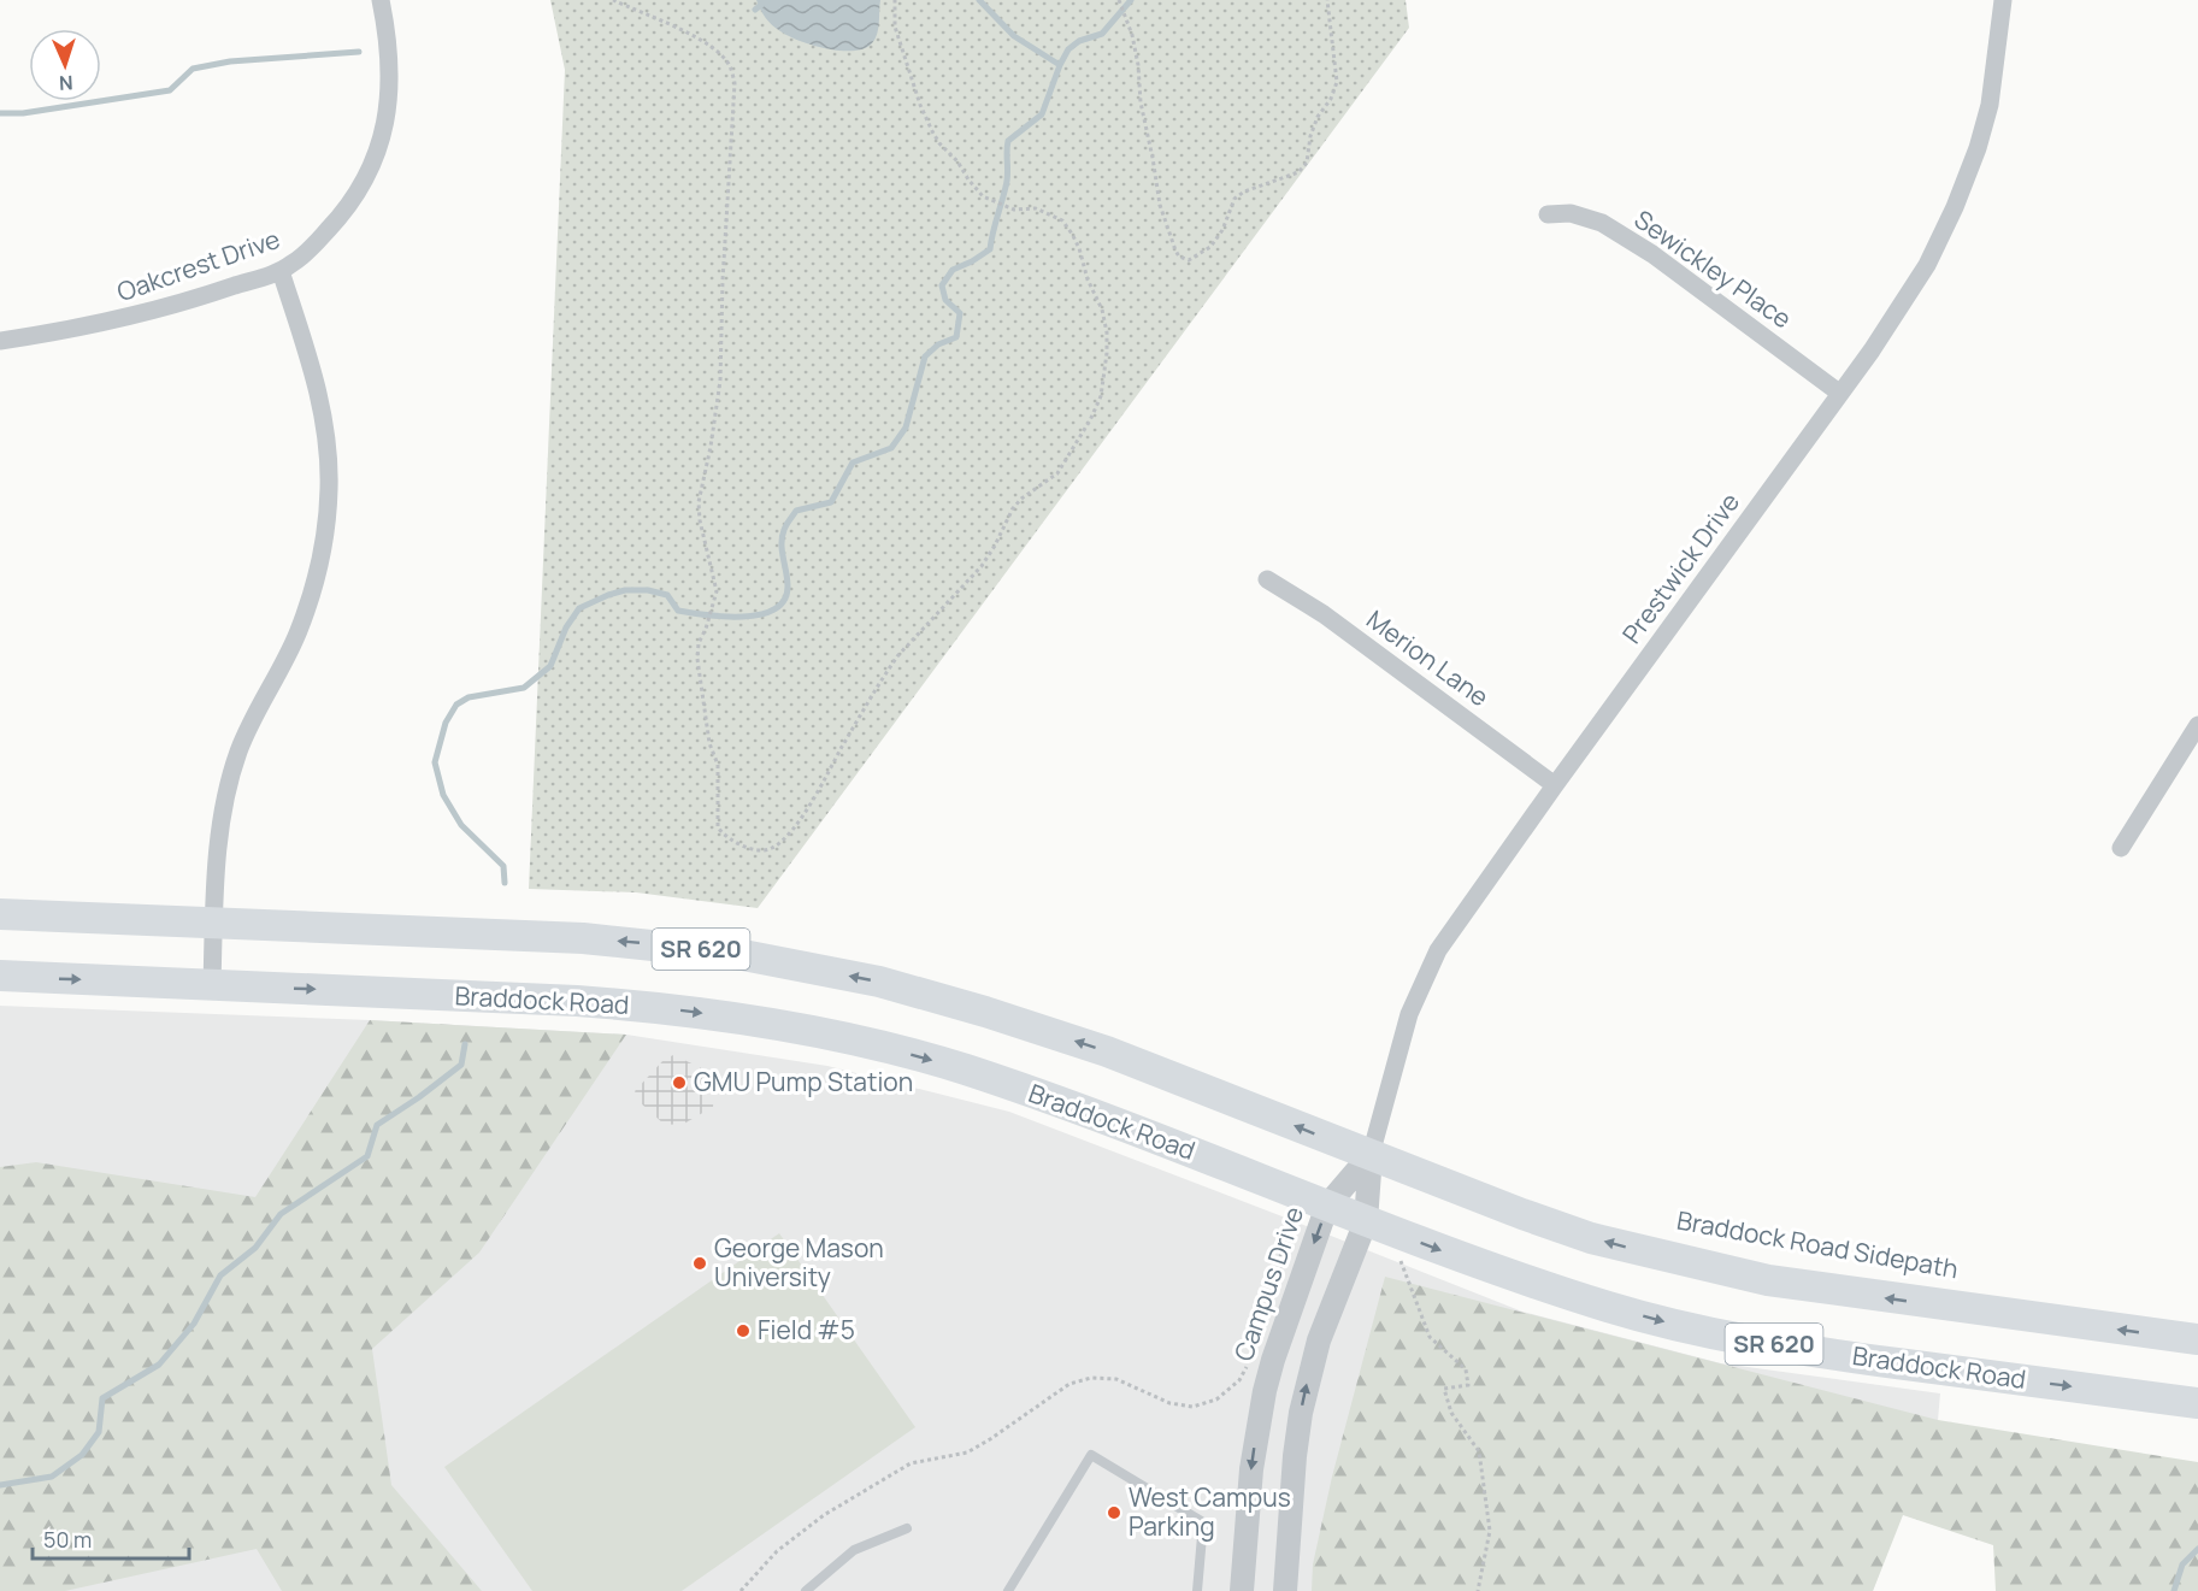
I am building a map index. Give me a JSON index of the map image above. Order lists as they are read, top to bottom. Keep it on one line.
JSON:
{"streets":{"main road":["SR 620","Braddock Road"],"street":["Oakcrest Drive","Sewickley Place","Prestwick Drive","Merion Lane","Campus Drive"]},"crossings":[["Sewickley Place","Prestwick Drive"],["Prestwick Drive","Merion Lane"],["Prestwick Drive","SR 620"],["Prestwick Drive","Campus Drive"],["SR 620","Campus Drive"],["Braddock Road","Campus Drive"]],"places":["GMU Pump Station","George Mason University","Field #5","West Campus Parking"],"scale_bar":"50 m","north":"bottom"}
